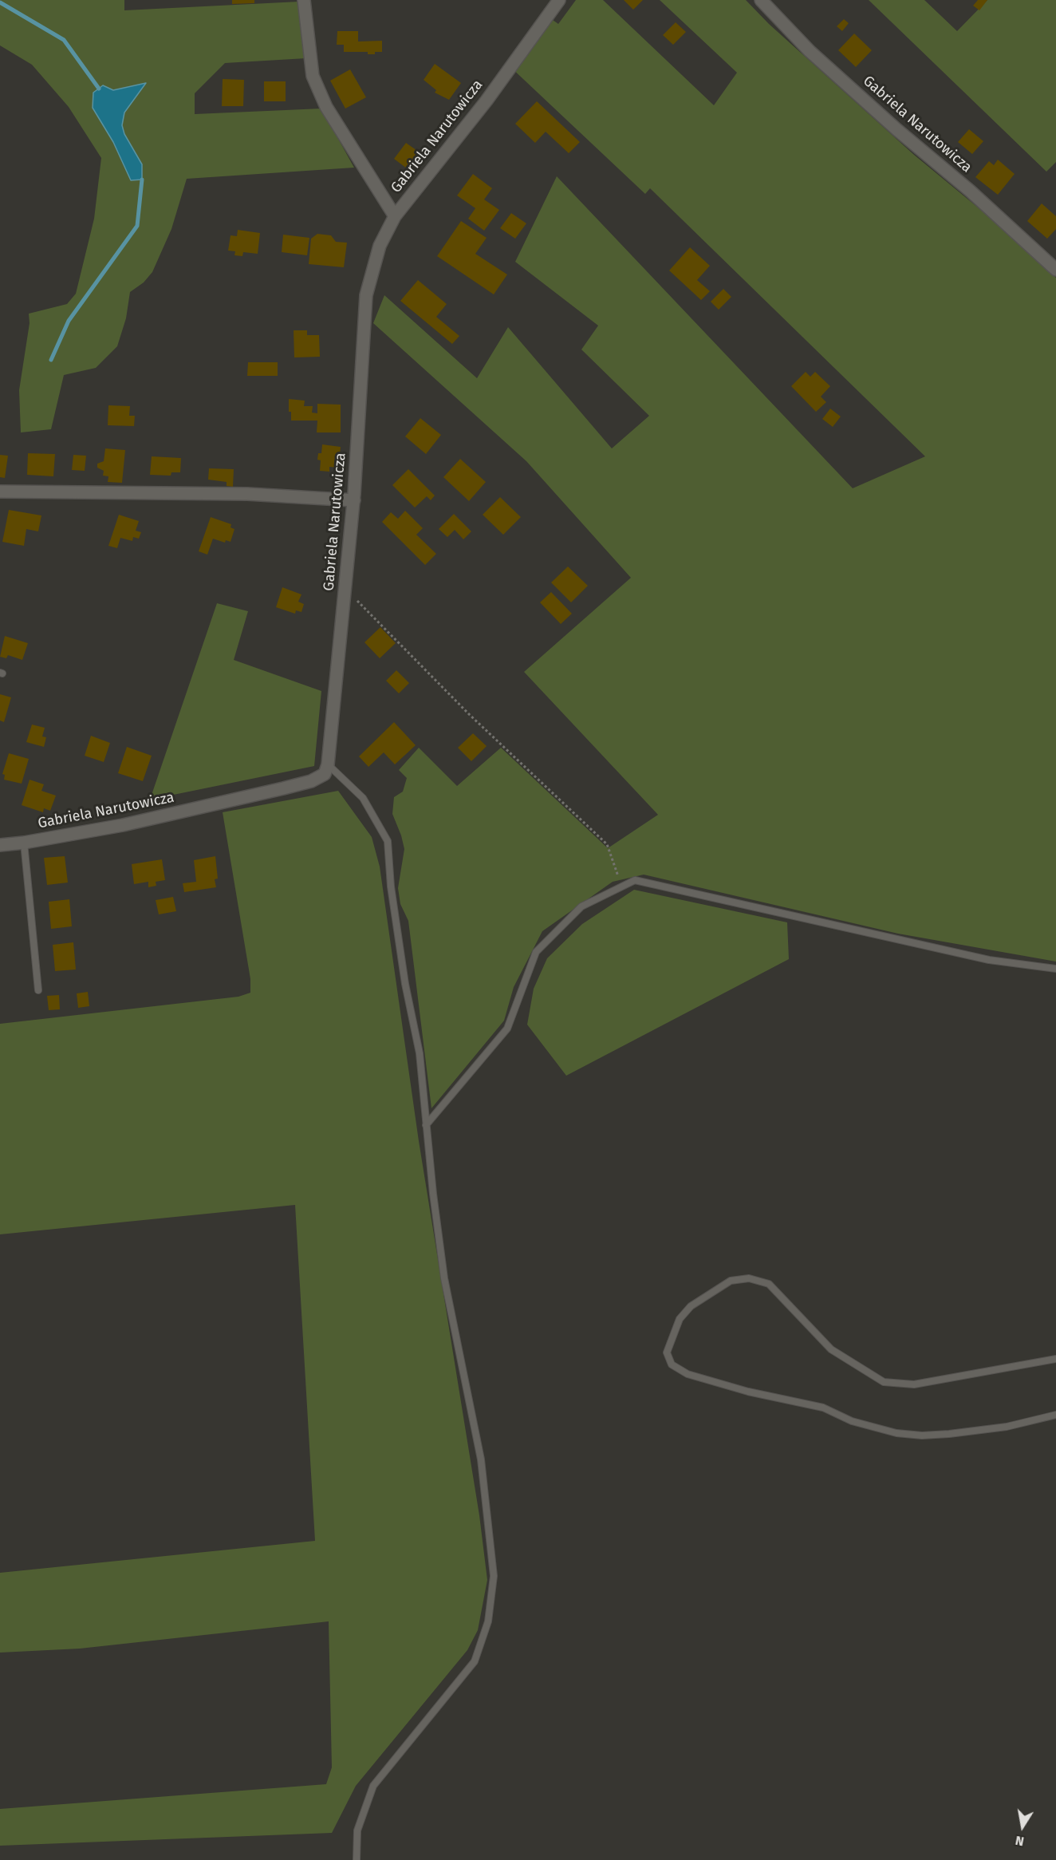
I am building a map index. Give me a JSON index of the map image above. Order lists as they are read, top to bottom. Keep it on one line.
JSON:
{"streets":{"street":["Gabriela Narutowicza"]},"north":"bottom"}
